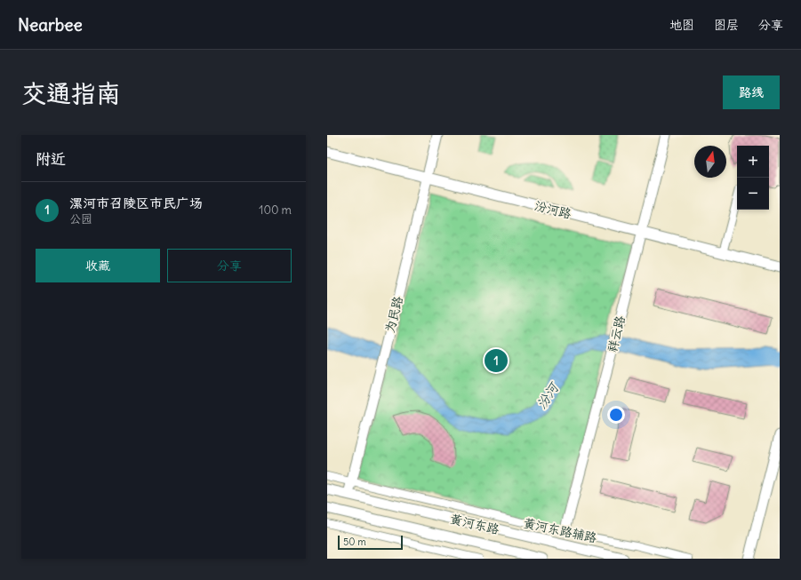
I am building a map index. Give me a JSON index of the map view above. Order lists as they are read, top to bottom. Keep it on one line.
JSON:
{"streets":{"street":["汾河路","为民路","祥云路","黄河东路","黄河东路辅路"]},"crossings":[["汾河路","为民路"],["汾河路","祥云路"],["为民路","黄河东路"],["为民路","黄河东路辅路"],["祥云路","黄河东路辅路"]],"water":["汾河"],"scale_bar":"50 m","north":"top","page":{"header":"Nearbee","nav":["地图","图层","分享"],"buttons":["路线",["收藏","分享"]],"title":"交通指南","heading":"附近","map_buttons":["+","−"],"list":[{"mark":"1","name":"漯河市召陵区市民广场","note":"公园","value":"100 m"}],"pins":"1","scale":"50 m"}}
